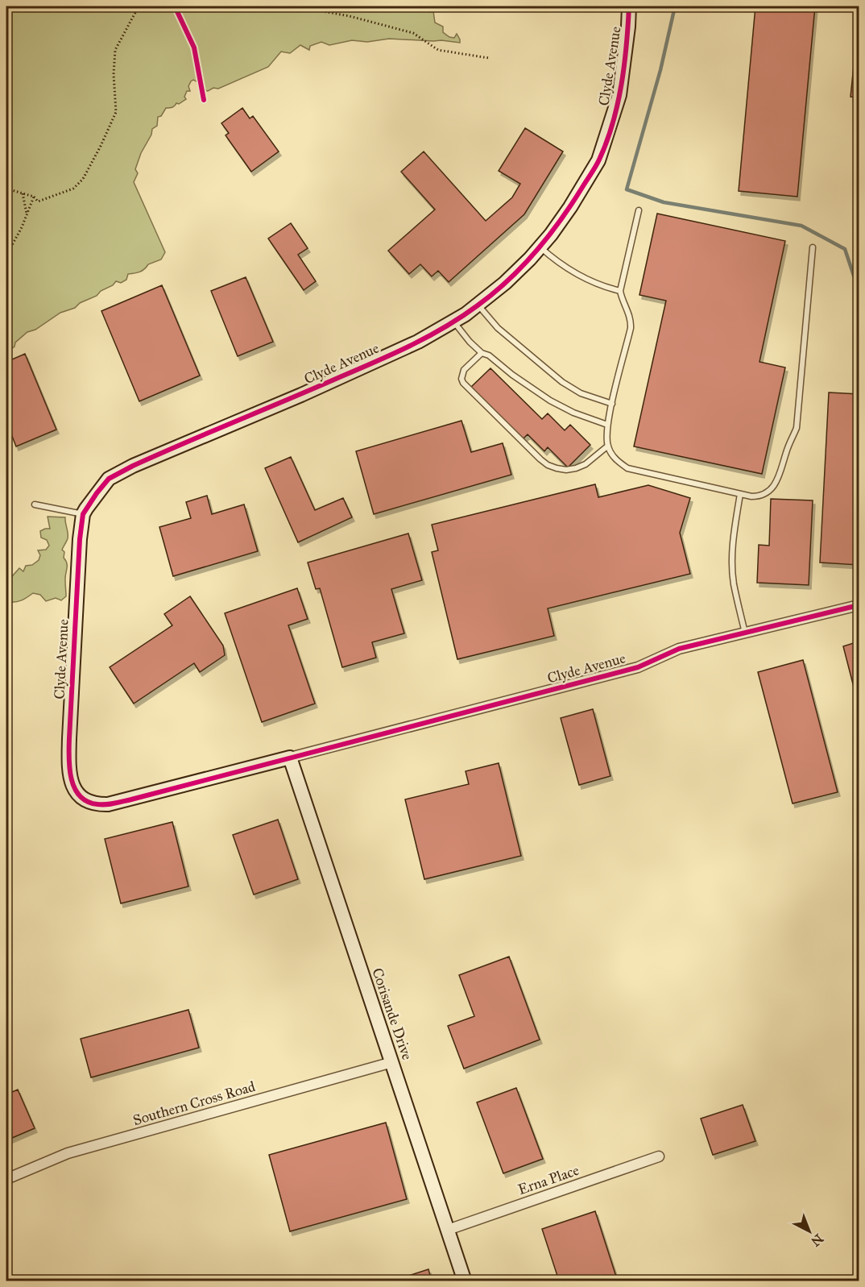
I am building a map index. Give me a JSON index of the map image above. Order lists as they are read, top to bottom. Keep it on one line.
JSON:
{"streets":{"street":["Clyde Avenue","Corisande Drive","Southern Cross Road","Erna Place"]},"crossings":[["Clyde Avenue","Corisande Drive"],["Corisande Drive","Southern Cross Road"],["Corisande Drive","Erna Place"]],"north":"bottom right"}
